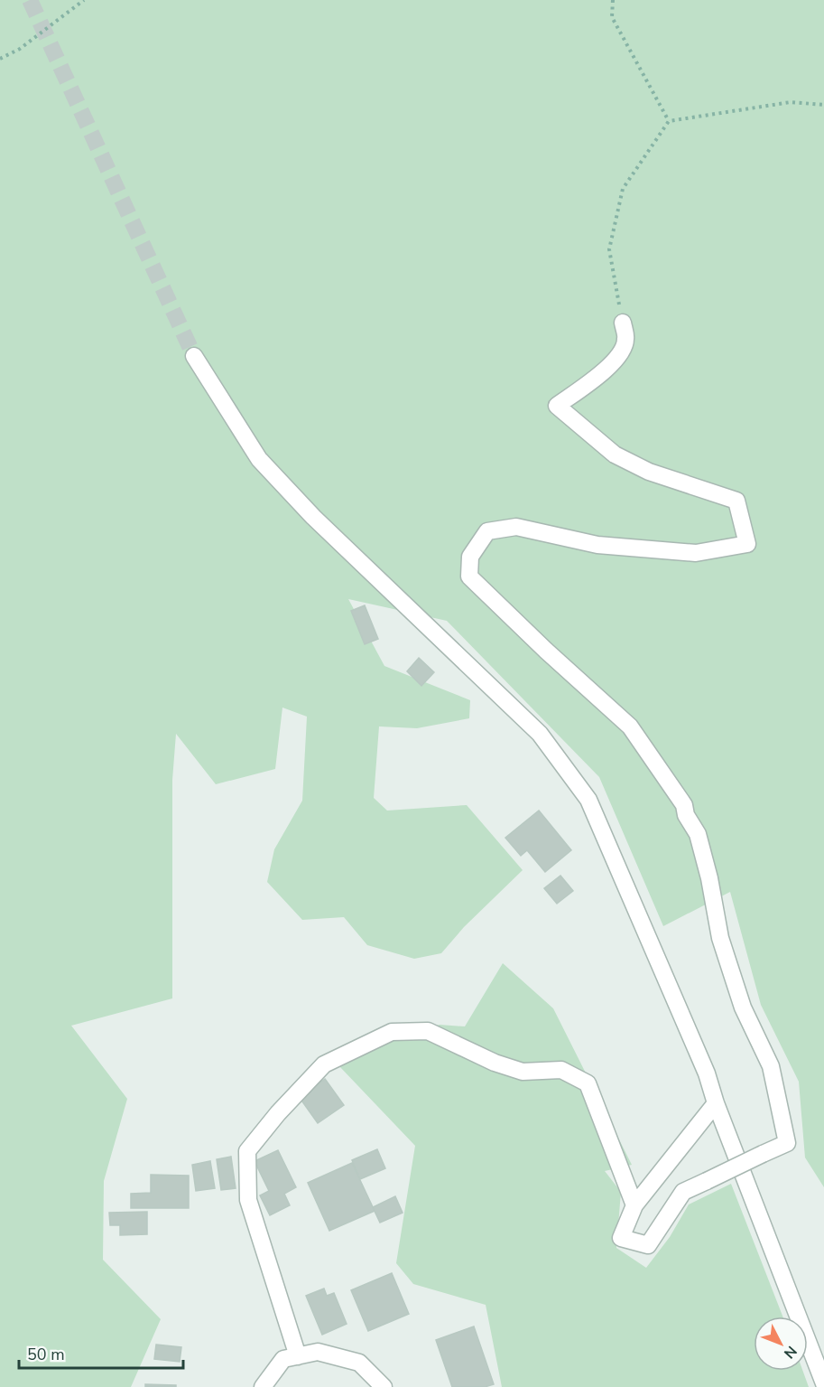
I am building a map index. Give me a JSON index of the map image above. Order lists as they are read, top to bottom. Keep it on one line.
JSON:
{"scale_bar":"50 m","north":"bottom right"}
